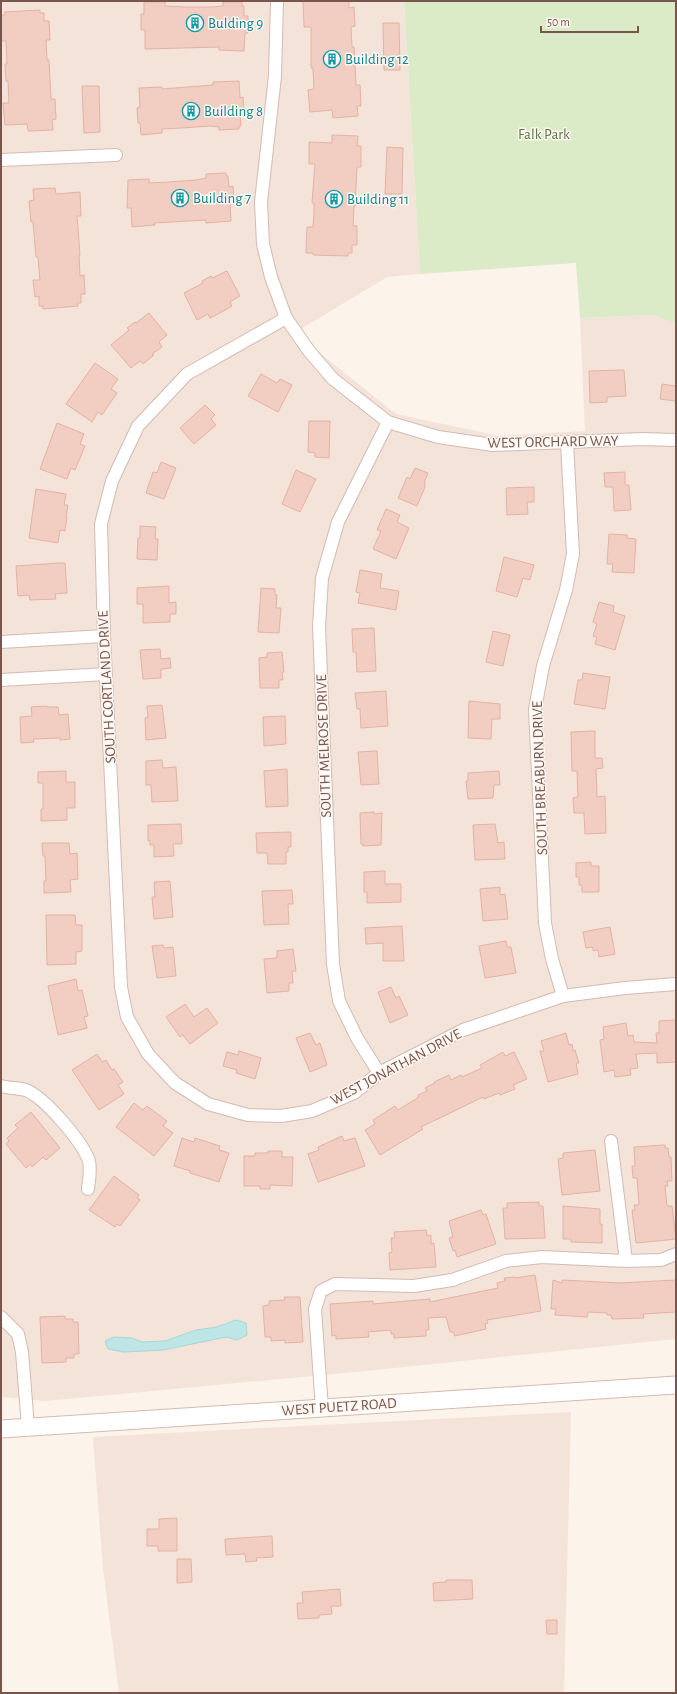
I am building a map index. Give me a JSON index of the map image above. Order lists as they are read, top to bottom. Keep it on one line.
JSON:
{"streets":{"street":["WEST ORCHARD WAY","SOUTH CORTLAND DRIVE","SOUTH MELROSE DRIVE","SOUTH BREABURN DRIVE","WEST JONATHAN DRIVE","WEST PUETZ ROAD"]},"crossings":[["WEST ORCHARD WAY","SOUTH CORTLAND DRIVE"],["WEST ORCHARD WAY","SOUTH MELROSE DRIVE"],["WEST ORCHARD WAY","SOUTH BREABURN DRIVE"],["SOUTH CORTLAND DRIVE","WEST JONATHAN DRIVE"],["SOUTH MELROSE DRIVE","WEST JONATHAN DRIVE"],["SOUTH BREABURN DRIVE","WEST JONATHAN DRIVE"]],"parks":["Falk Park"],"places":{"building":["Bulding 9","Building 12","Building 8","Building 7","Building 11"]},"scale_bar":"50 m"}
